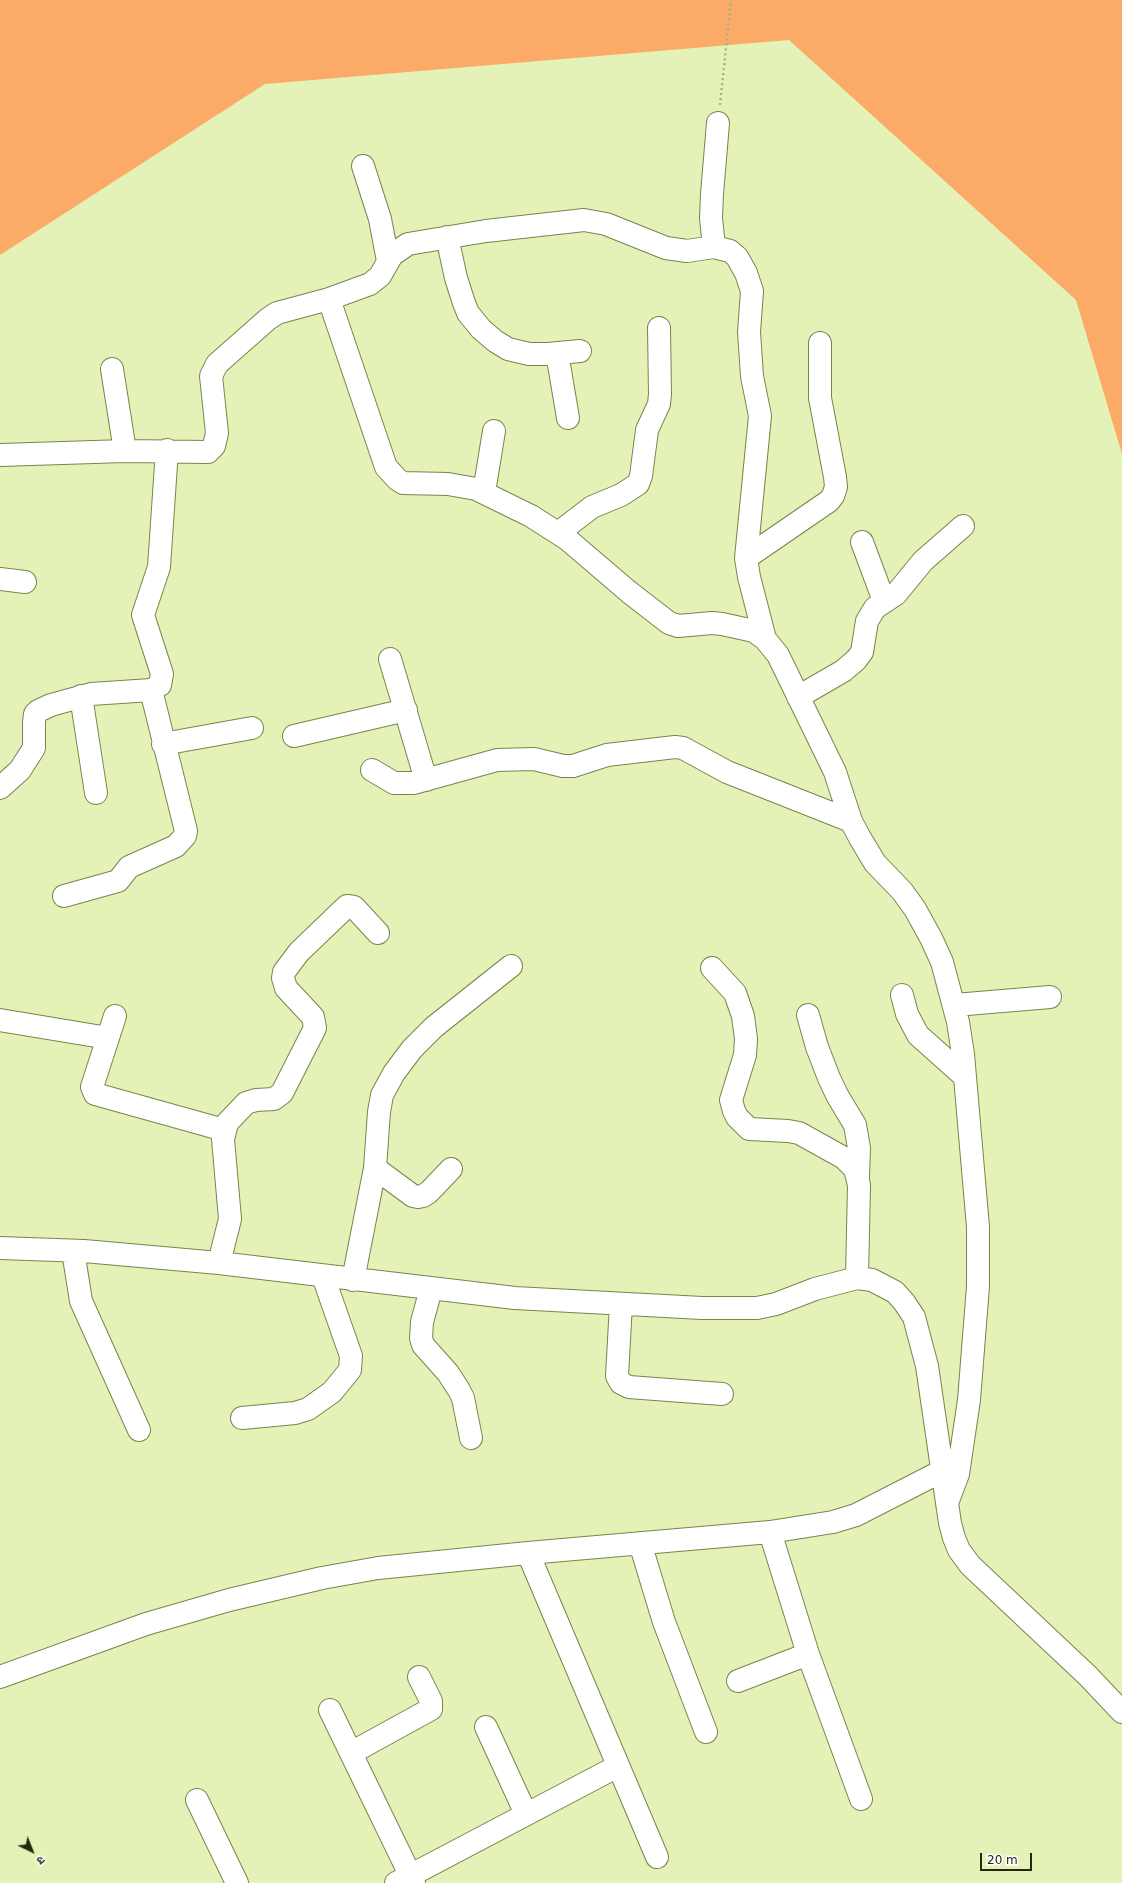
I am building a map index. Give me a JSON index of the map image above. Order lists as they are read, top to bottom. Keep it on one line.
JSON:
{"scale_bar":"20 m","north":"bottom right"}
